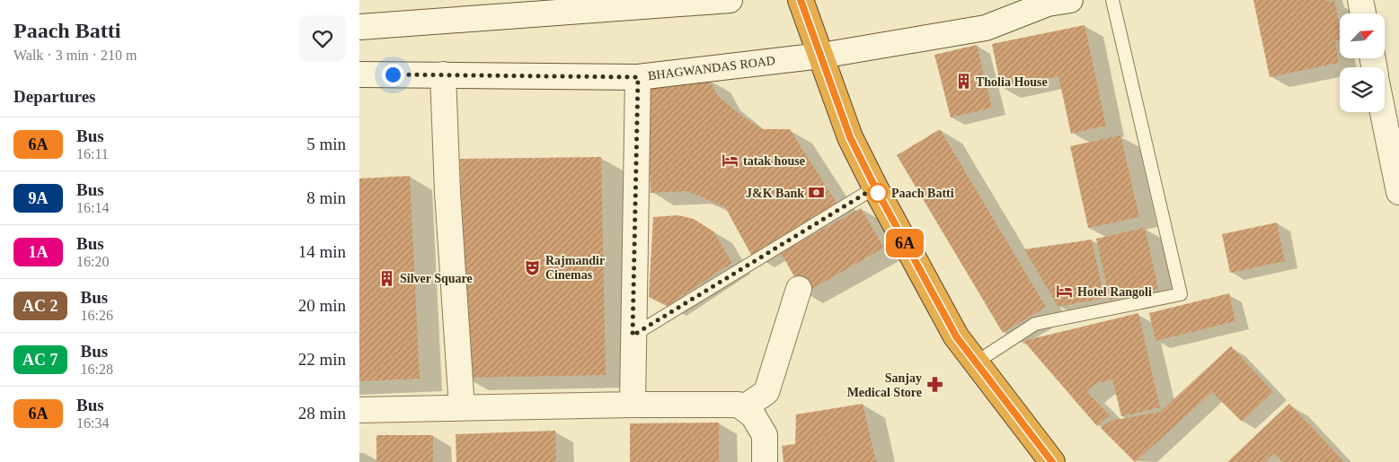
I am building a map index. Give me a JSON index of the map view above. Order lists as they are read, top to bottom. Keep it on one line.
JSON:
{"streets":{"street":["BHAGWANDAS ROAD"]},"places":{"building":["Tholia House","Silver Square"],"hotel":["tatak house","Hotel Rangoli"],"bank":["J&K Bank"],"other":["Paach Batti"],"theatre":["Rajmandir Cinemas"],"pharmacy":["Sanjay Medical Store"]},"lines":["bus line 6A"],"north":"top right","page":{"heading":[["Paach Batti","Walk · 3 min · 210 m"],"Departures"],"on_map":"6A","list":[{"mark":"6A","name":"Bus","note":"16:11","value":"5 min"},{"mark":"9A","name":"Bus","note":"16:14","value":"8 min"},{"mark":"1A","name":"Bus","note":"16:20","value":"14 min"},{"mark":"AC 2","name":"Bus","note":"16:26","value":"20 min"},{"mark":"AC 7","name":"Bus","note":"16:28","value":"22 min"},{"mark":"6A","name":"Bus","note":"16:34","value":"28 min"}]}}
